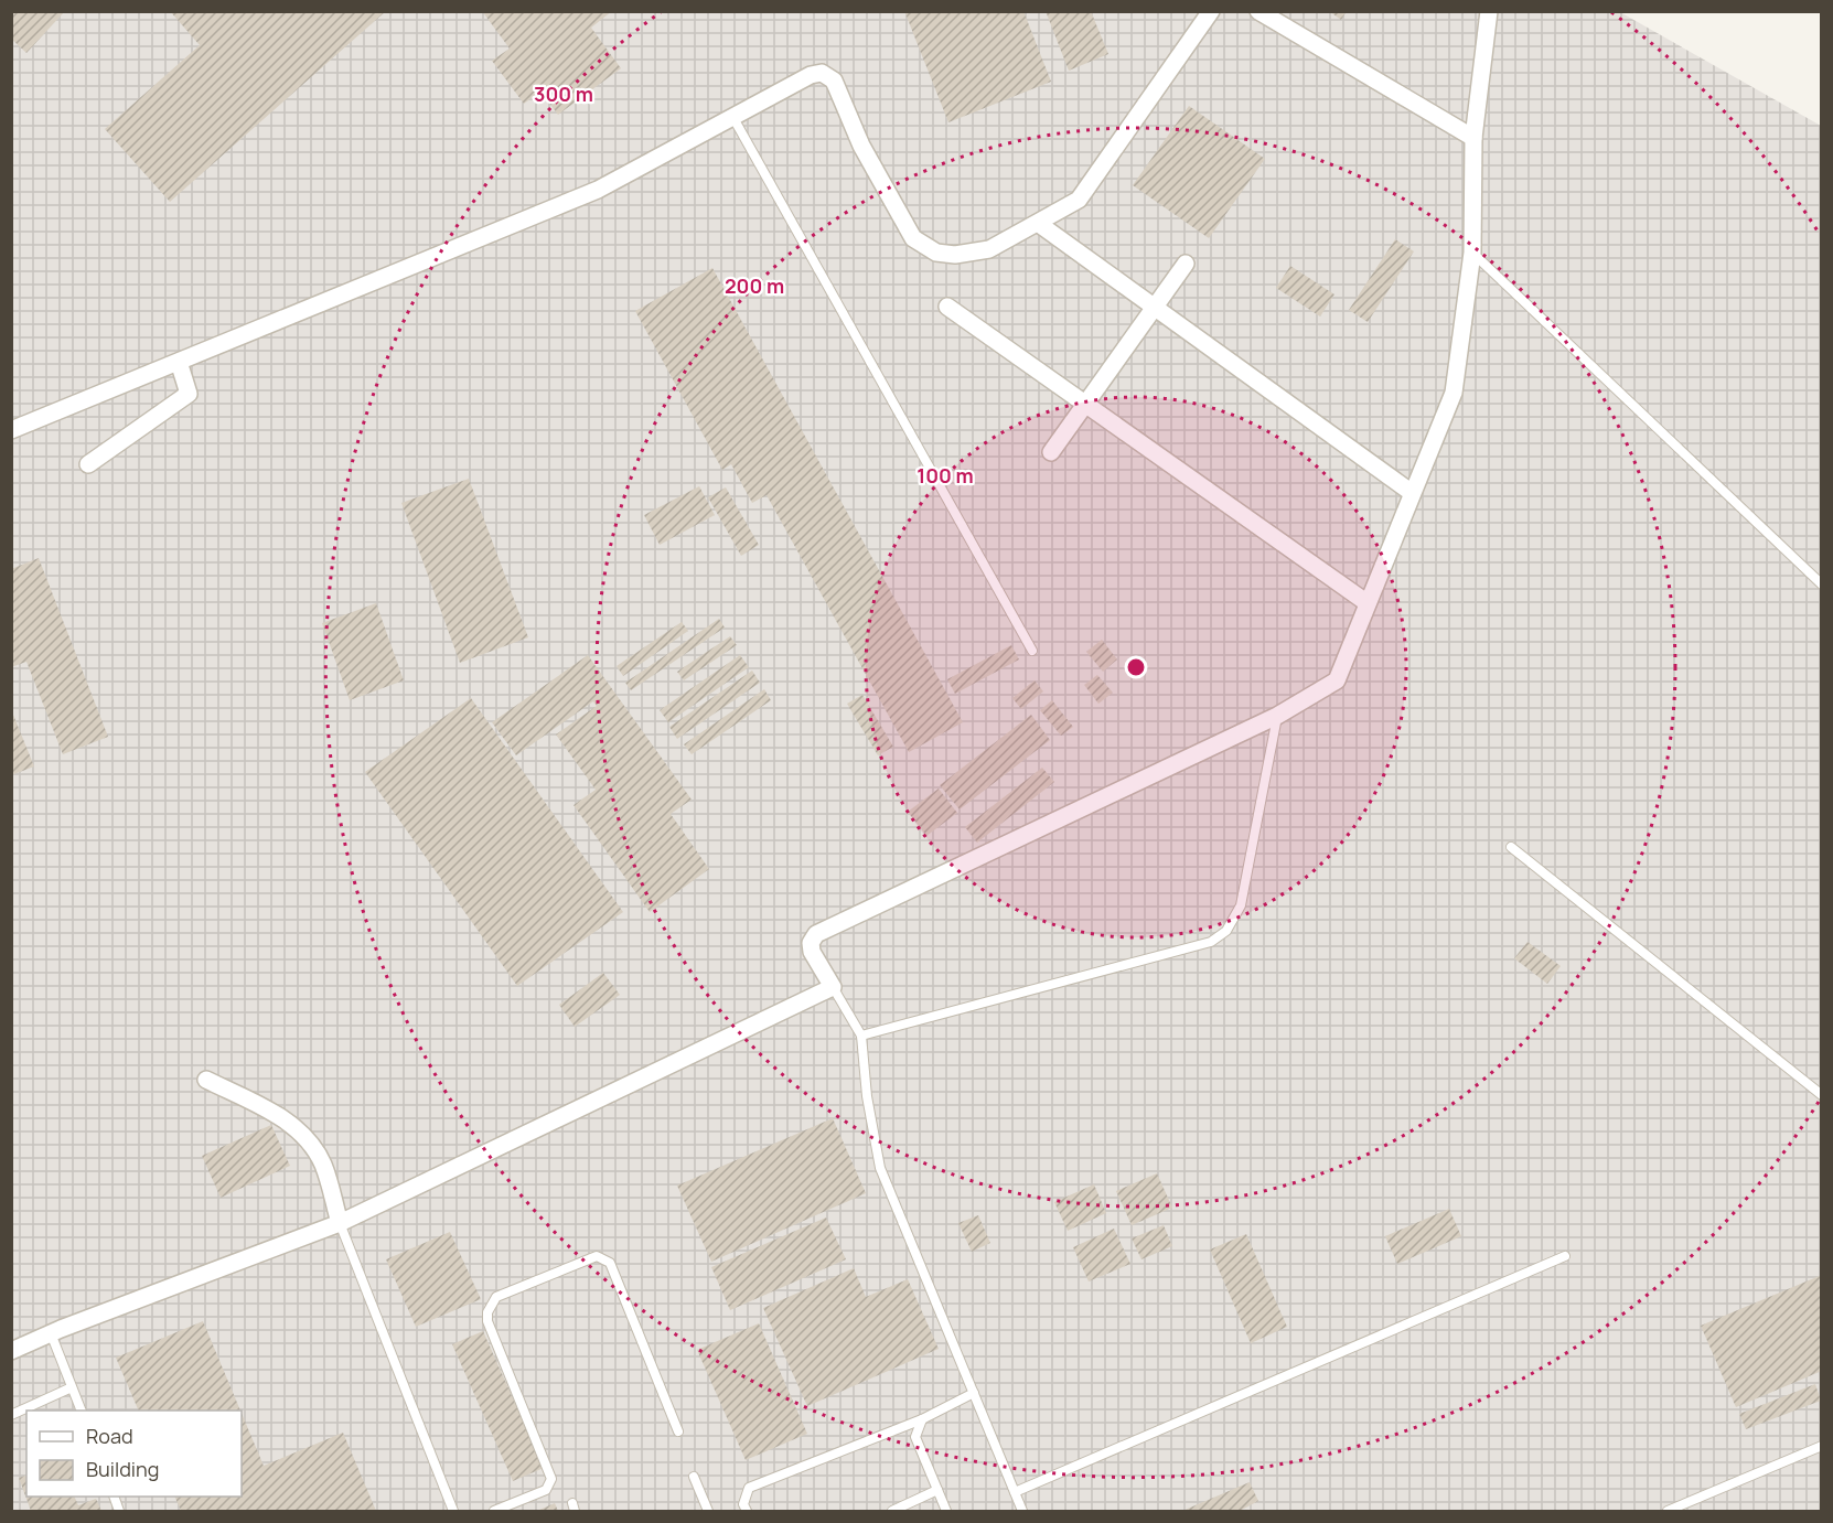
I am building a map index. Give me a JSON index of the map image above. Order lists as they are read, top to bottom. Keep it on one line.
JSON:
{"legend":["Road","Building"],"rings":["300 m","200 m","100 m"]}
